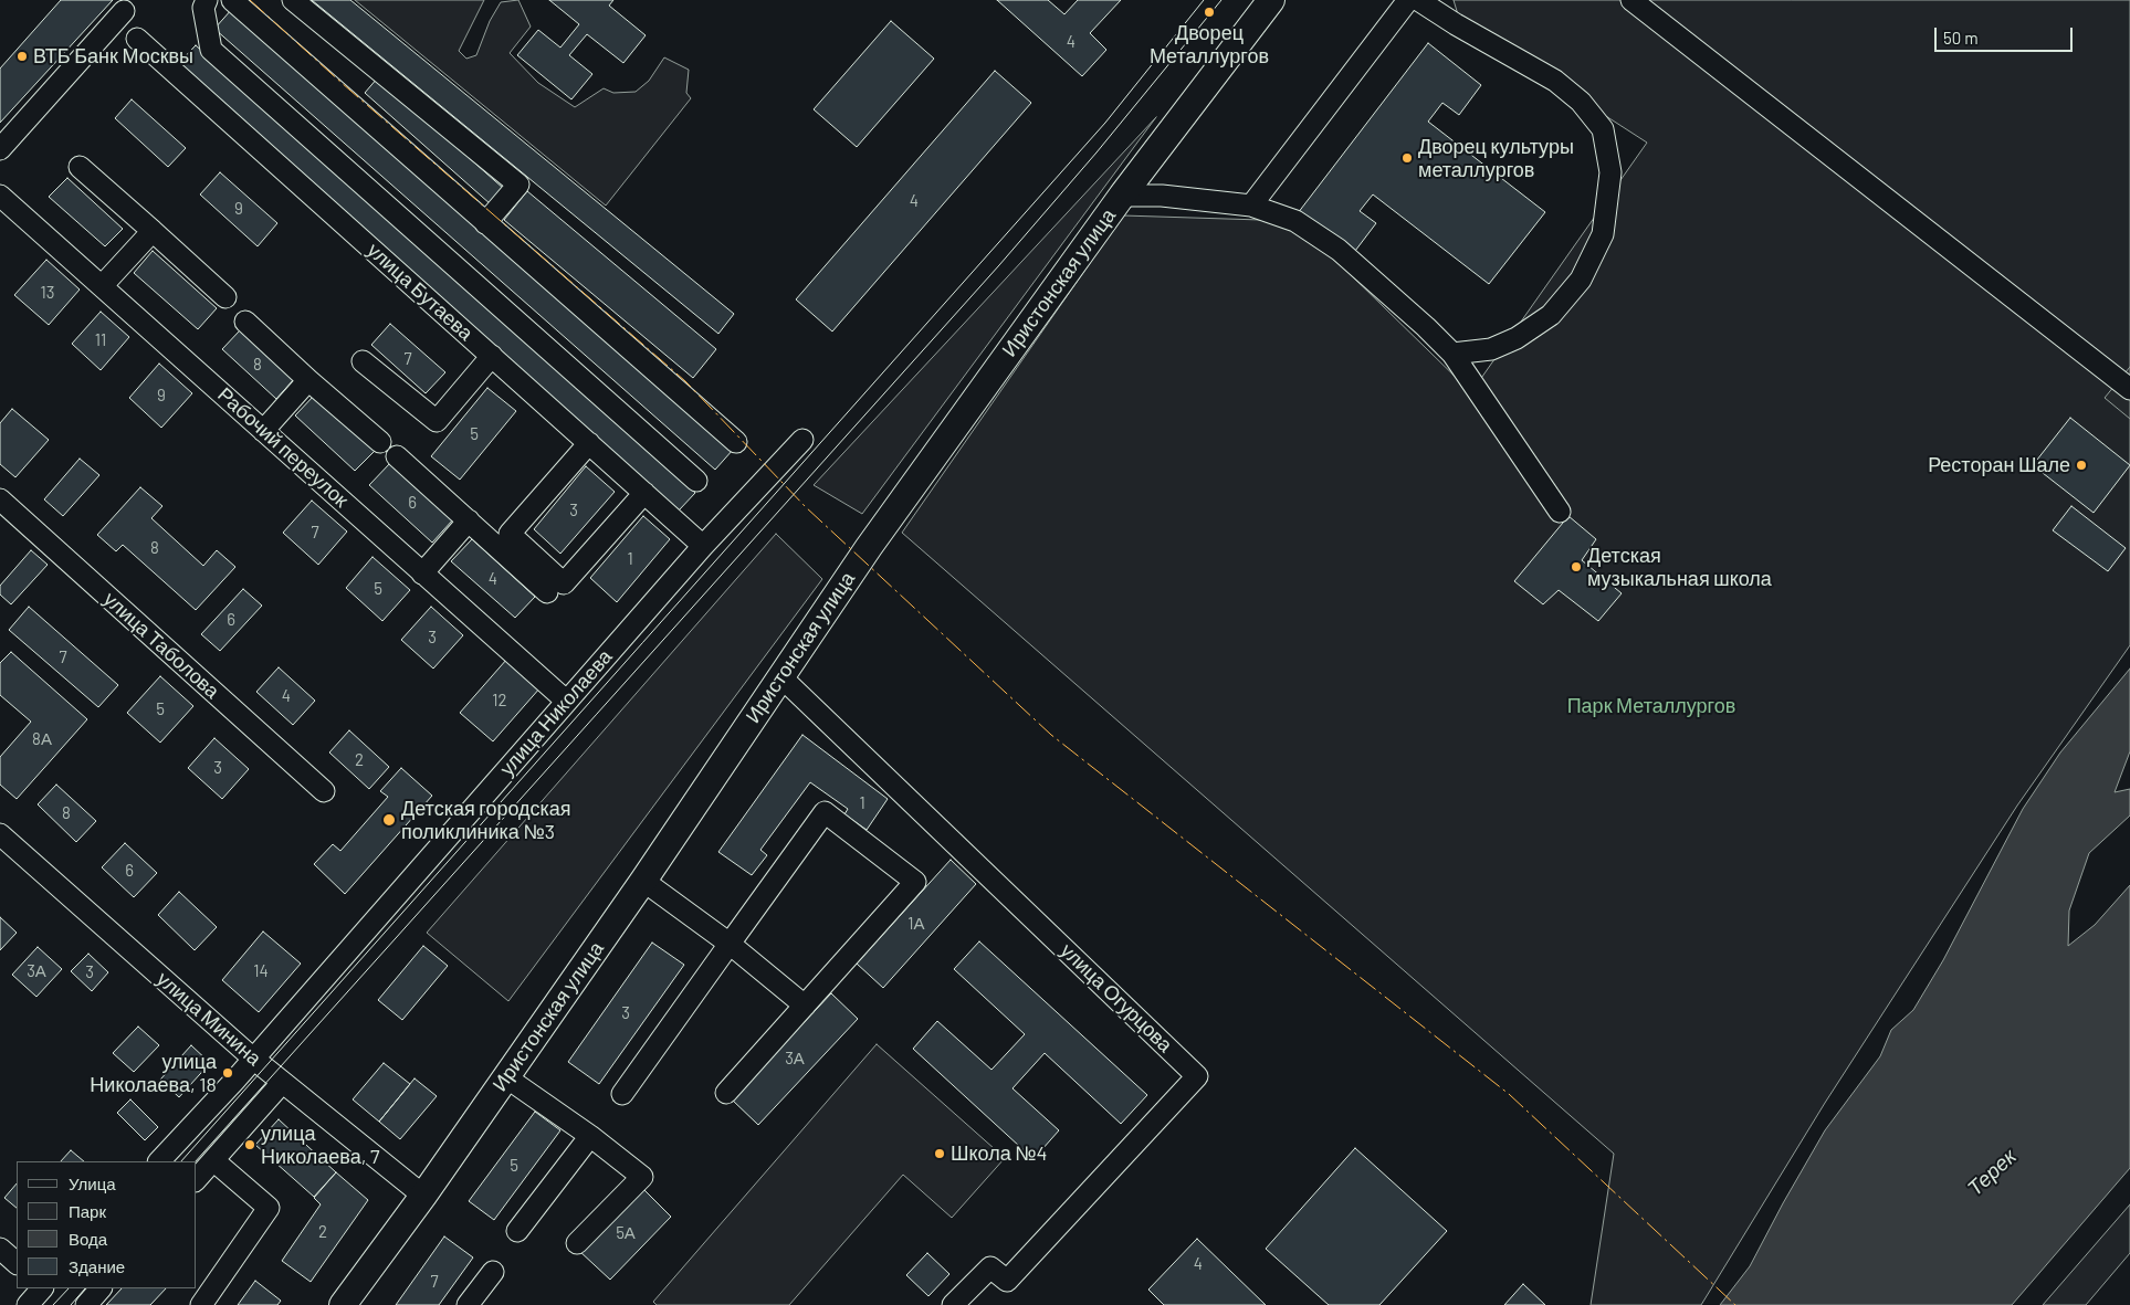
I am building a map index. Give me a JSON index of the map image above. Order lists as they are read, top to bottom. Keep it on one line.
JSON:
{"streets":{"main road":["Иристонская улица"],"street":["улица Бутаева","Рабочий переулок","улица Таболова","улица Николаева","улица Огурцова","улица Минина"]},"crossings":[["Иристонская улица","улица Огурцова"],["Иристонская улица","улица Минина"],["улица Бутаева","улица Николаева"],["Рабочий переулок","улица Николаева"],["улица Николаева","улица Минина"]],"water":["Терек"],"parks":["Парк Металлургов"],"places":["Дворец Металлургов","ВТБ Банк Москвы","Дворец культуры металлургов","Ресторан Шале","Детская музыкальная школа","Детская городская поликлиника №3","улица Николаева, 18","улица Николаева, 7","Школа №4"],"house_numbers":["4","4","9","13","11","7","8","9","5","6","3","7","8","1","4","5","6","3","7","4","12","5","8А","2","3","1","8","6","1А","3А","14","3","3","3А","5","2","5А","4","7"],"legend":["Улица","Парк","Вода","Здание"],"scale_bar":"50 m"}
